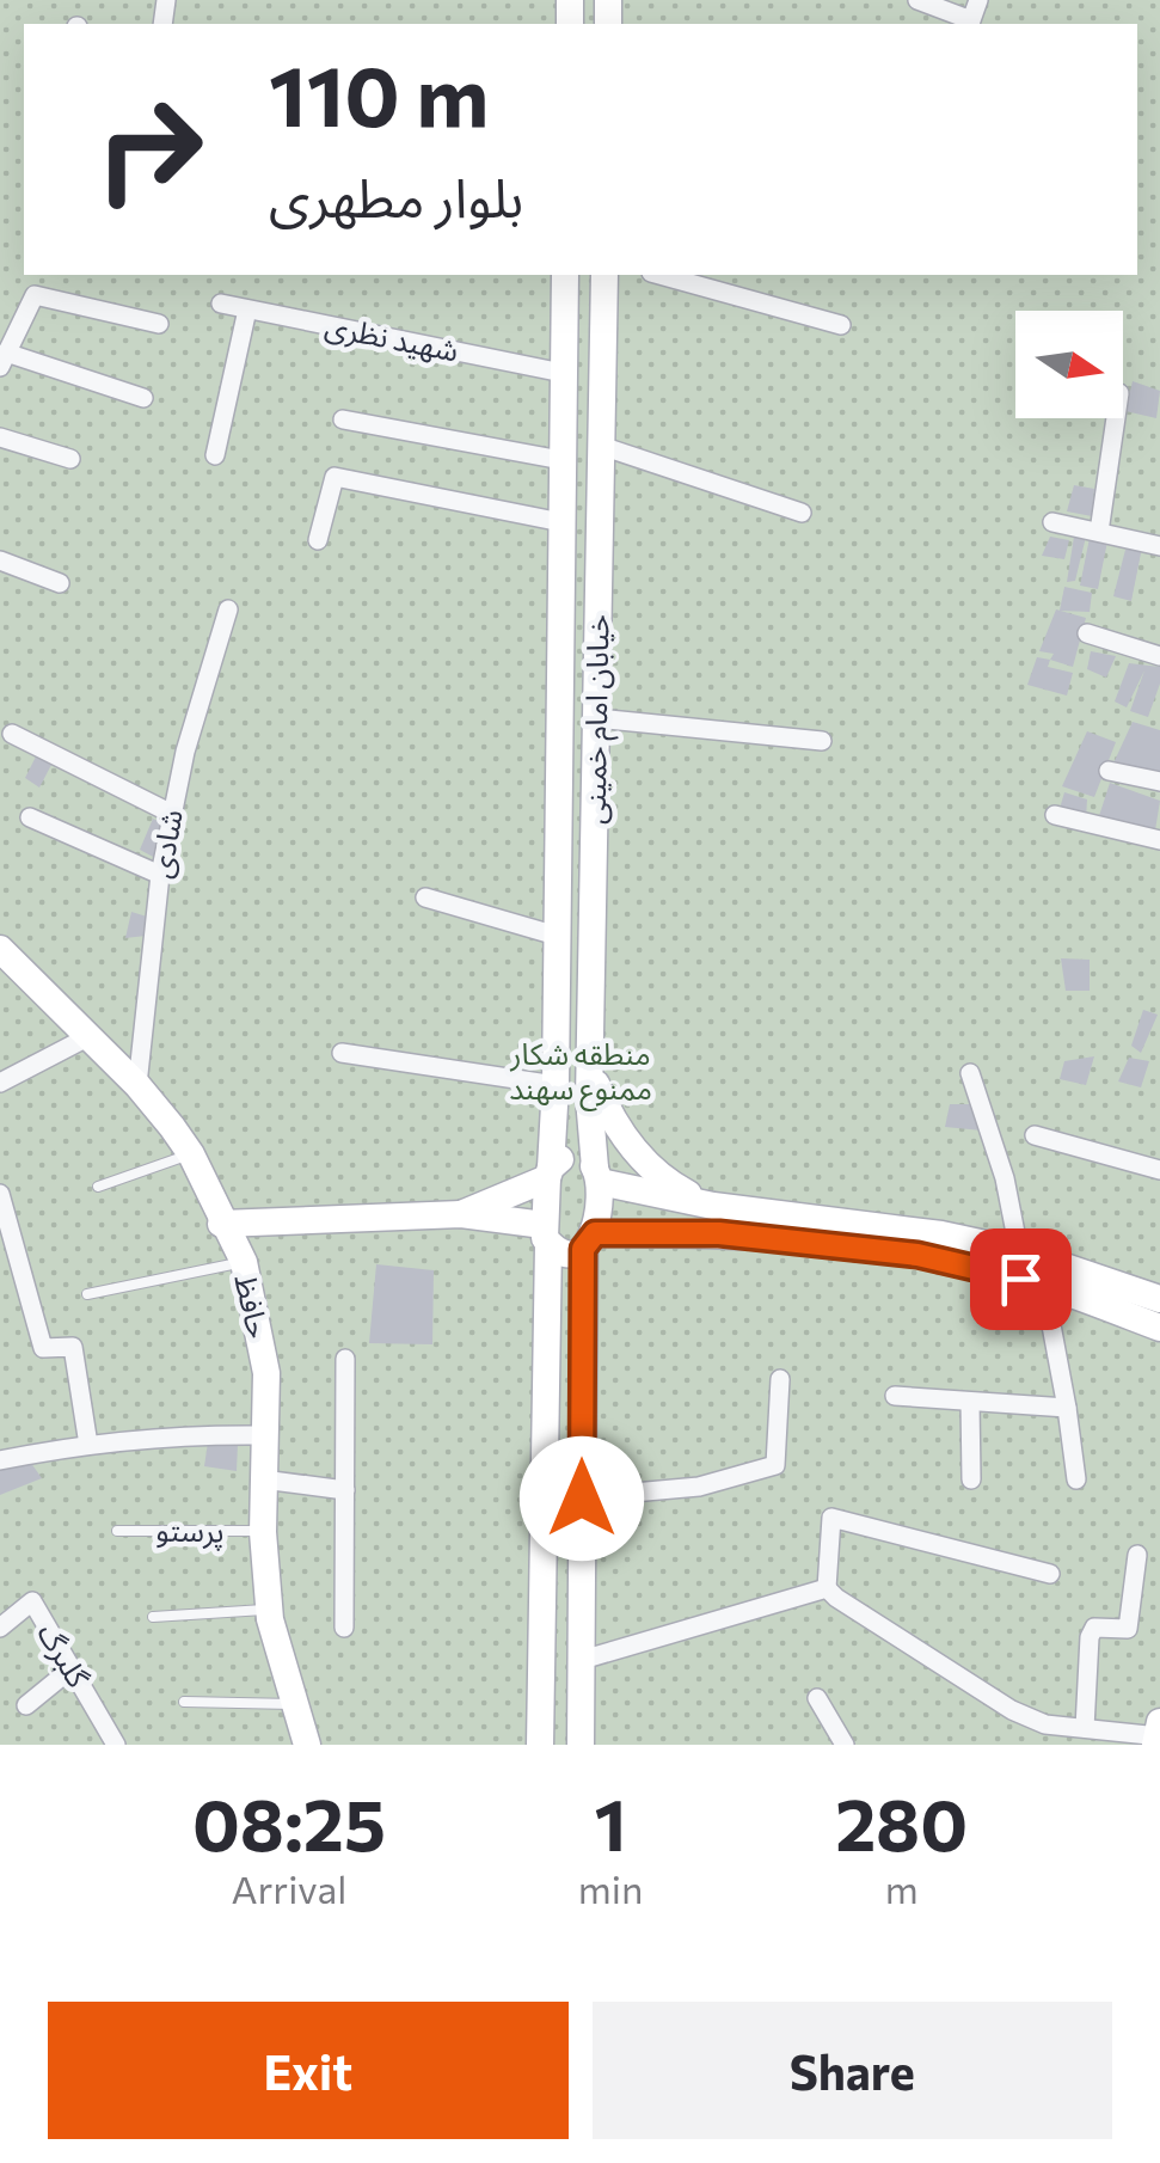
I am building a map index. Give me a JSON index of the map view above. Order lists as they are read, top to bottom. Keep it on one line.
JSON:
{"streets":{"main road":["خیابان امام خمینی","حافظ"],"street":["شهید نظری","شادی","گلبرگ"],"lane":["پرستو"]},"crossings":[["شهید نظری","خیابان امام خمینی"],["شادی","حافظ"],["حافظ","پرستو"]],"parks":["منطقه شکار ممنوع سهند"],"north":"right","page":{"turn":["110 m","بلوار مطهری"],"eta":["08:25","Arrival","1","min","280","m"],"buttons":["Exit","Share"]}}
